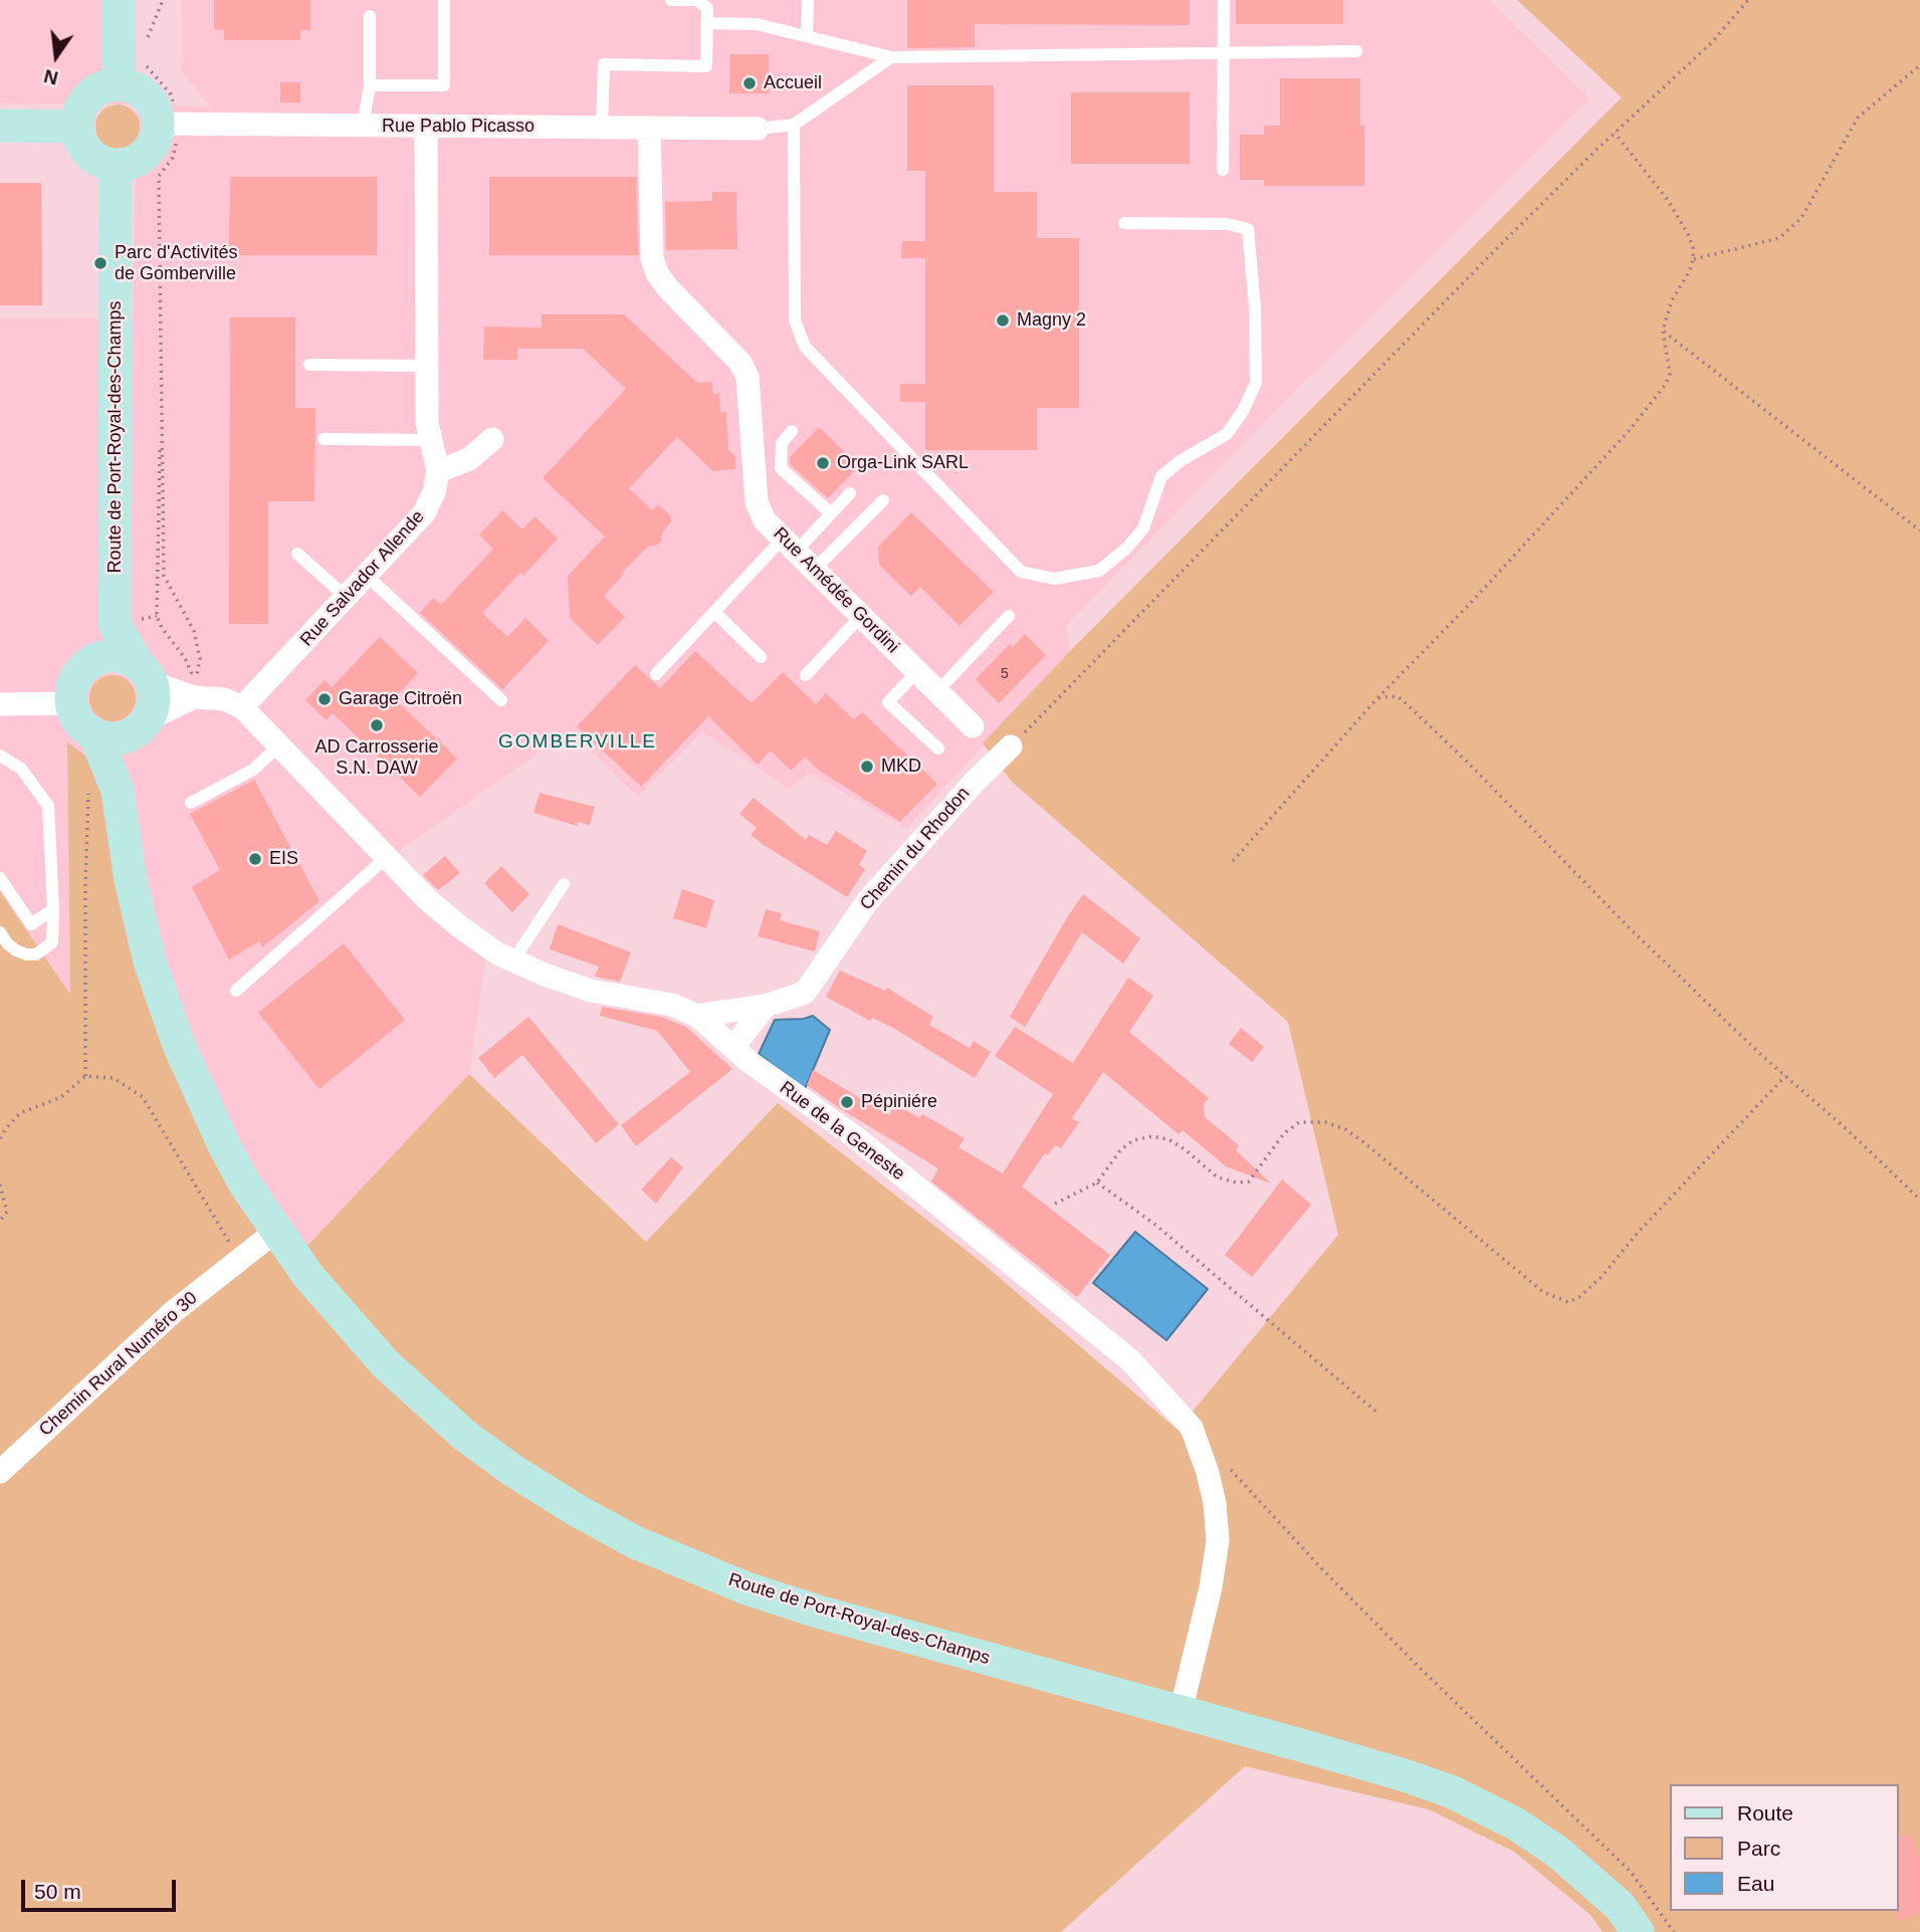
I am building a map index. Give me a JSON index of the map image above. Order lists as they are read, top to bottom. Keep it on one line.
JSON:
{"streets":{"main road":["Route de Port-Royal-des-Champs"],"street":["Rue Pablo Picasso","Rue Salvador Allende","Rue Amédée Gordini","Chemin du Rhodon","Rue de la Geneste","Chemin Rural Numéro 30"]},"crossings":[["Rue Pablo Picasso","Route de Port-Royal-des-Champs"],["Rue Pablo Picasso","Rue Amédée Gordini"],["Route de Port-Royal-des-Champs","Rue de la Geneste"],["Route de Port-Royal-des-Champs","Chemin Rural Numéro 30"],["Rue Salvador Allende","Rue de la Geneste"],["Chemin du Rhodon","Rue de la Geneste"]],"districts":["GOMBERVILLE"],"places":["Accueil","Parc d'Activités de Gomberville","Magny 2","Orga-Link SARL","Garage Citroën","AD Carrosserie S.N. DAW","MKD","EIS","Pépiniére"],"house_numbers":["5"],"legend":["Route","Parc","Eau"],"scale_bar":"50 m","north":"bottom"}
